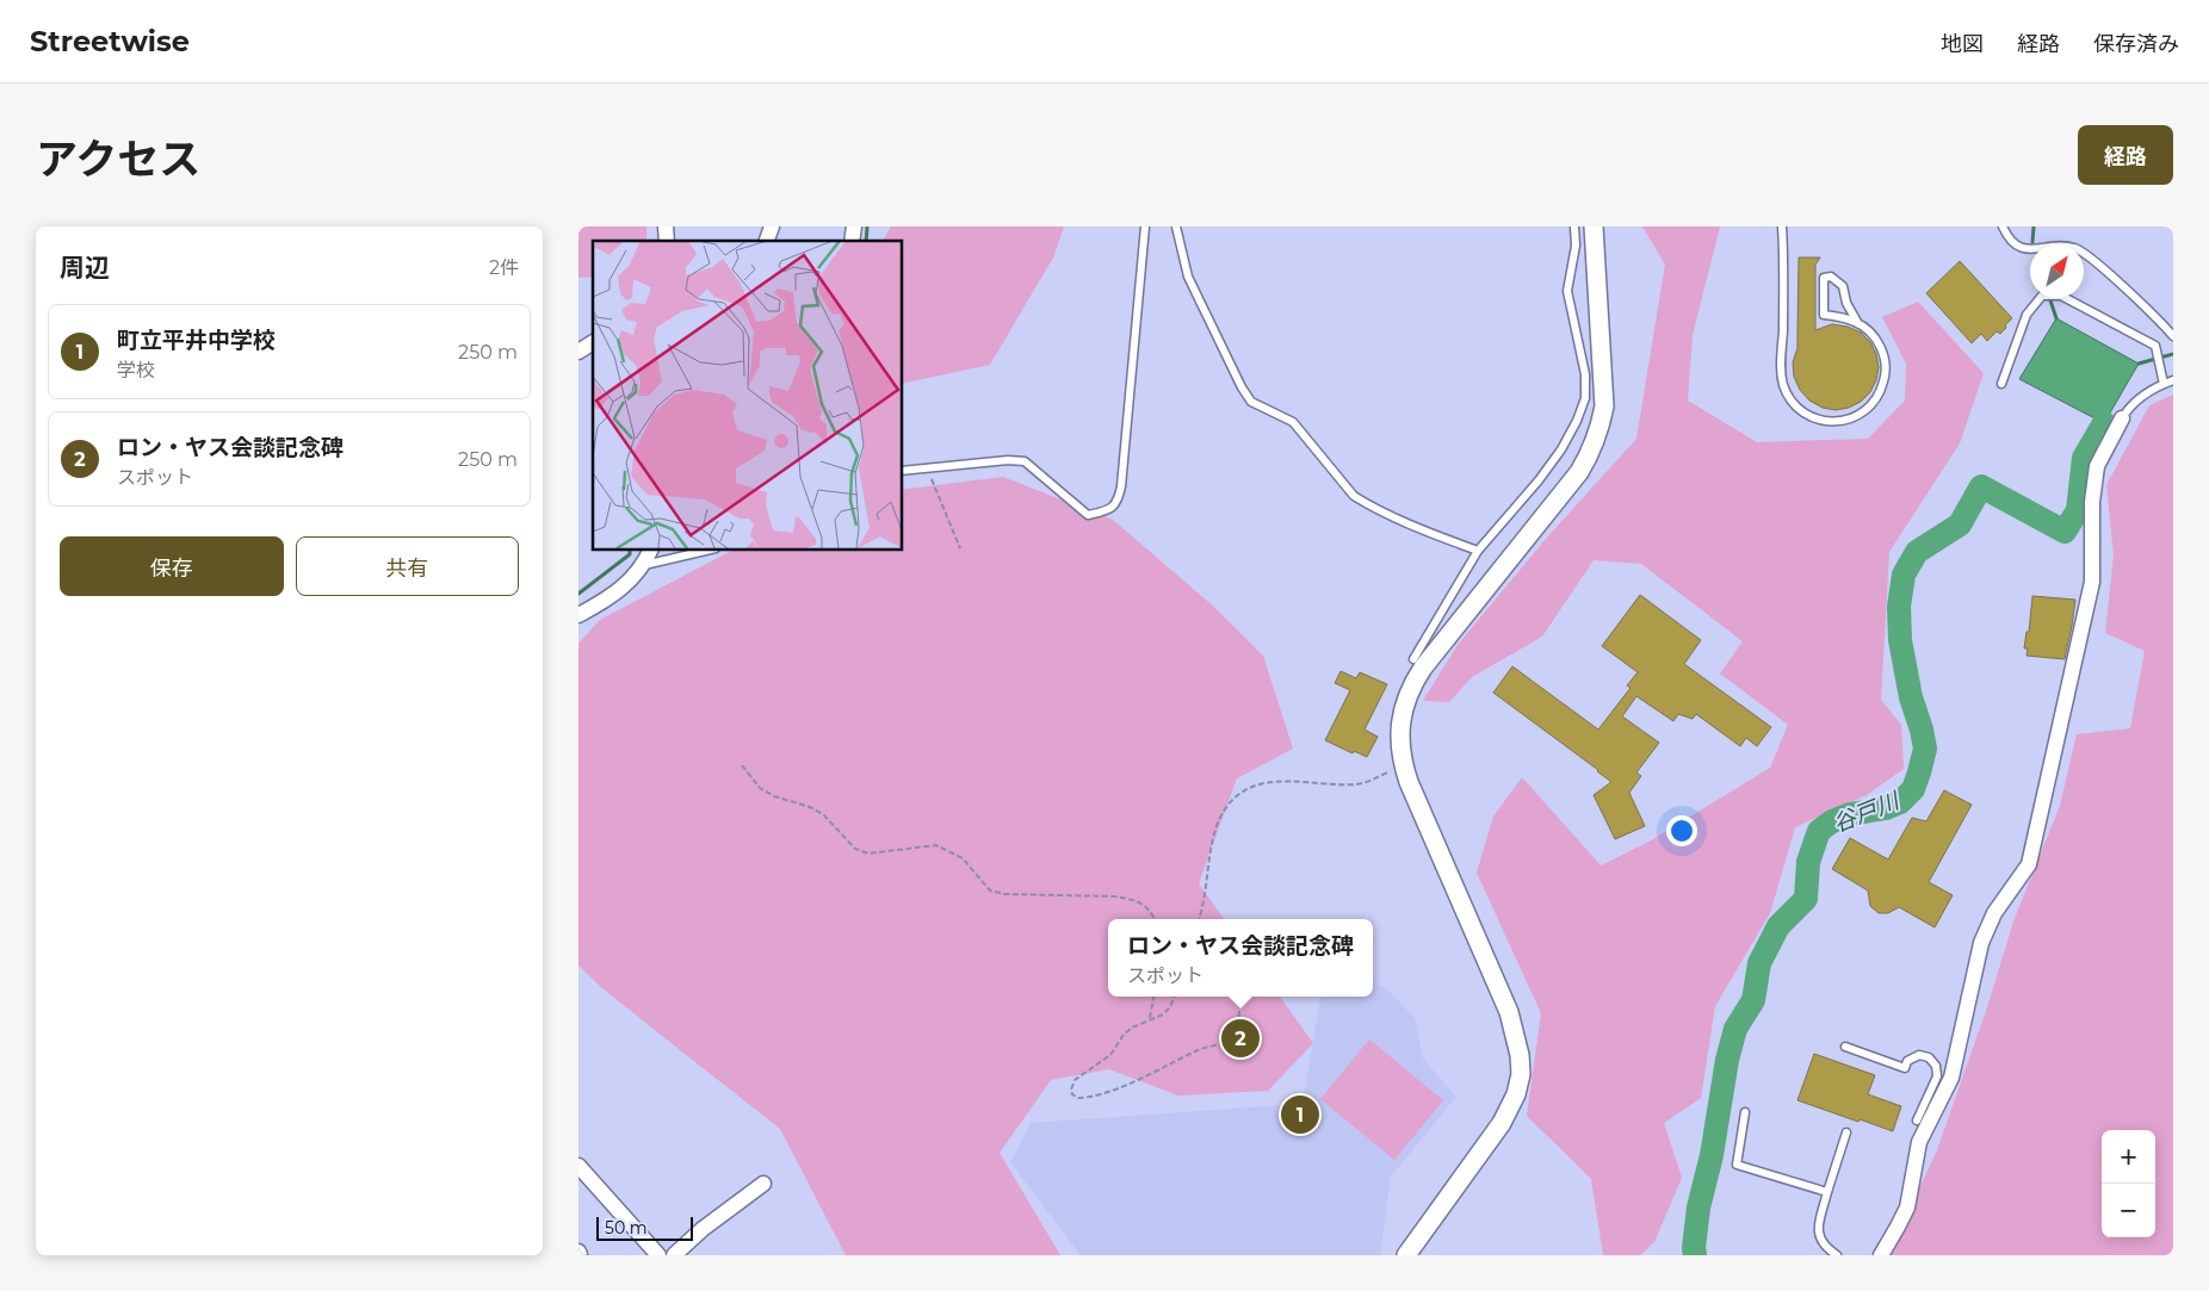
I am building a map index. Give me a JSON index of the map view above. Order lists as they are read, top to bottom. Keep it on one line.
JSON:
{"water":["谷戸川"],"scale_bar":"50 m","north":"top right","page":{"header":"Streetwise","nav":["地図","経路","保存済み"],"title":"アクセス","buttons":["経路",["保存","共有"]],"heading":["周辺","2件"],"list":[{"mark":"1","name":"町立平井中学校","note":"学校","value":"250 m"},{"mark":"2","name":"ロン・ヤス会談記念碑","note":"スポット","value":"250 m"}],"popup":["ロン・ヤス会談記念碑","スポット"],"pins":["2","1"],"map_buttons":["+","−"],"scale":"50 m"}}
